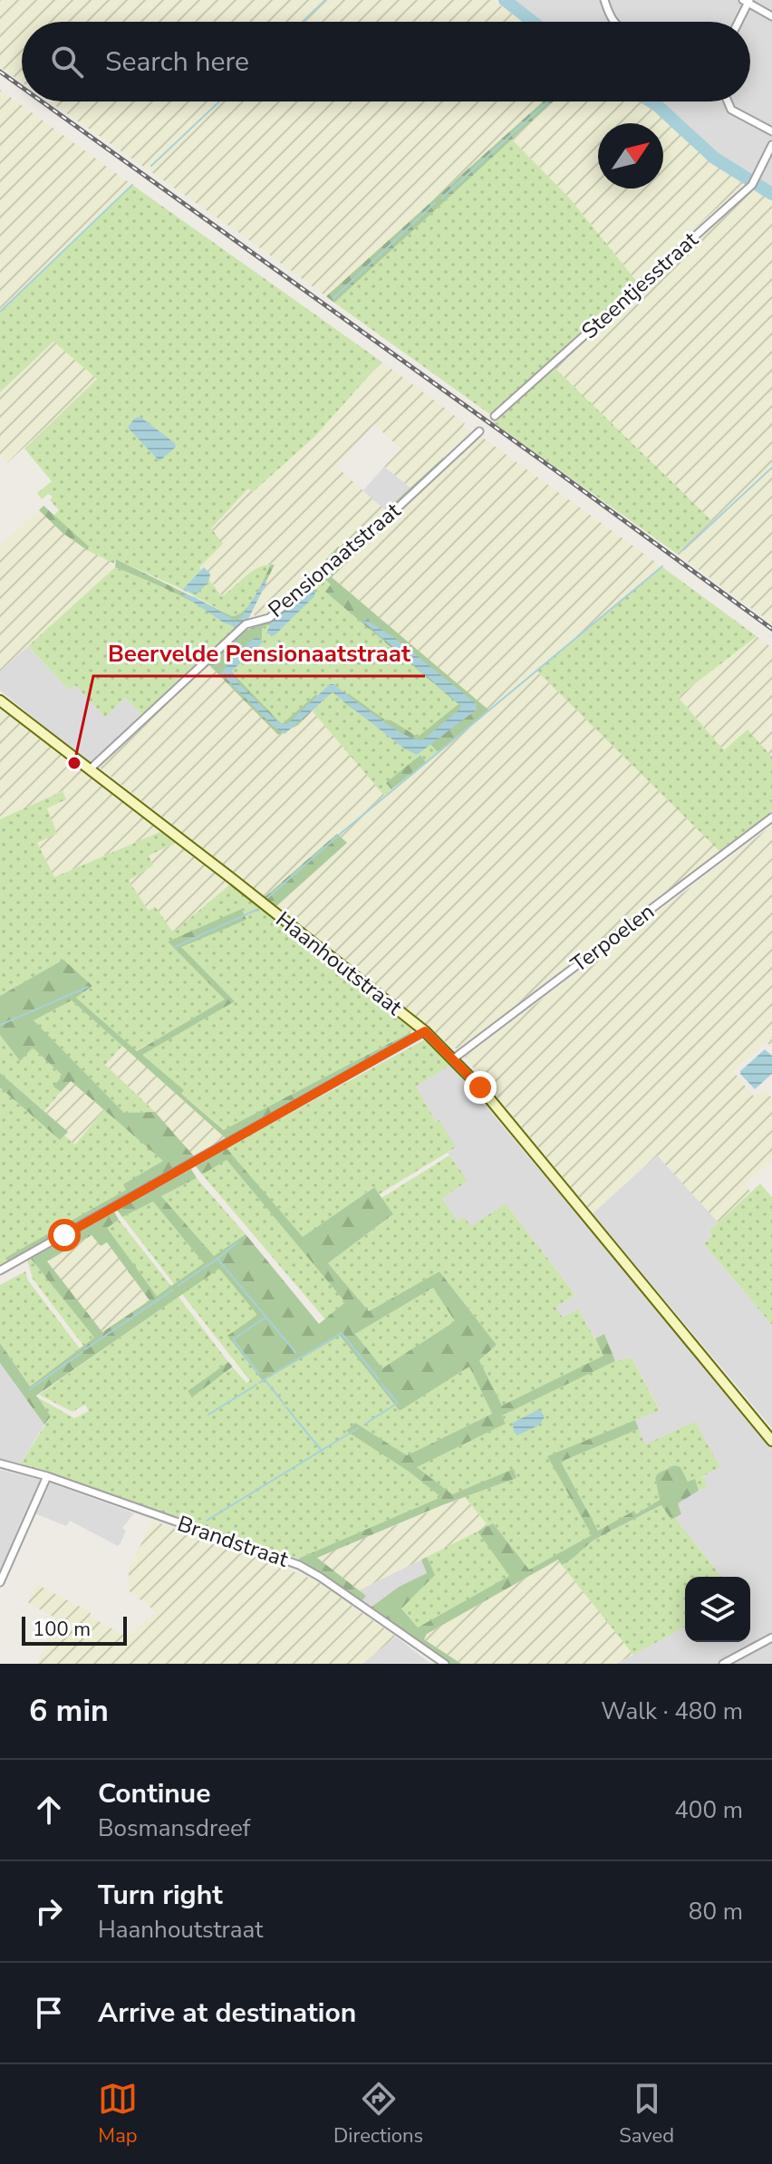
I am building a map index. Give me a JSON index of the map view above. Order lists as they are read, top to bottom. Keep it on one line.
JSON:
{"streets":{"street":["Steentjesstraat","Pensionaatstraat","Terpoelen","Haanhoutstraat","Brandstraat"]},"crossings":[["Pensionaatstraat","Haanhoutstraat"],["Terpoelen","Haanhoutstraat"]],"places":["Beervelde Pensionaatstraat"],"scale_bar":"100 m","north":"top right","page":{"search":"Search here","scale":"100 m","heading":["6 min","Walk · 480 m"],"list":[["Continue","Bosmansdreef","400 m"],["Turn right","Haanhoutstraat","80 m"],"Arrive at destination"],"nav":["Map","Directions","Saved"]}}
